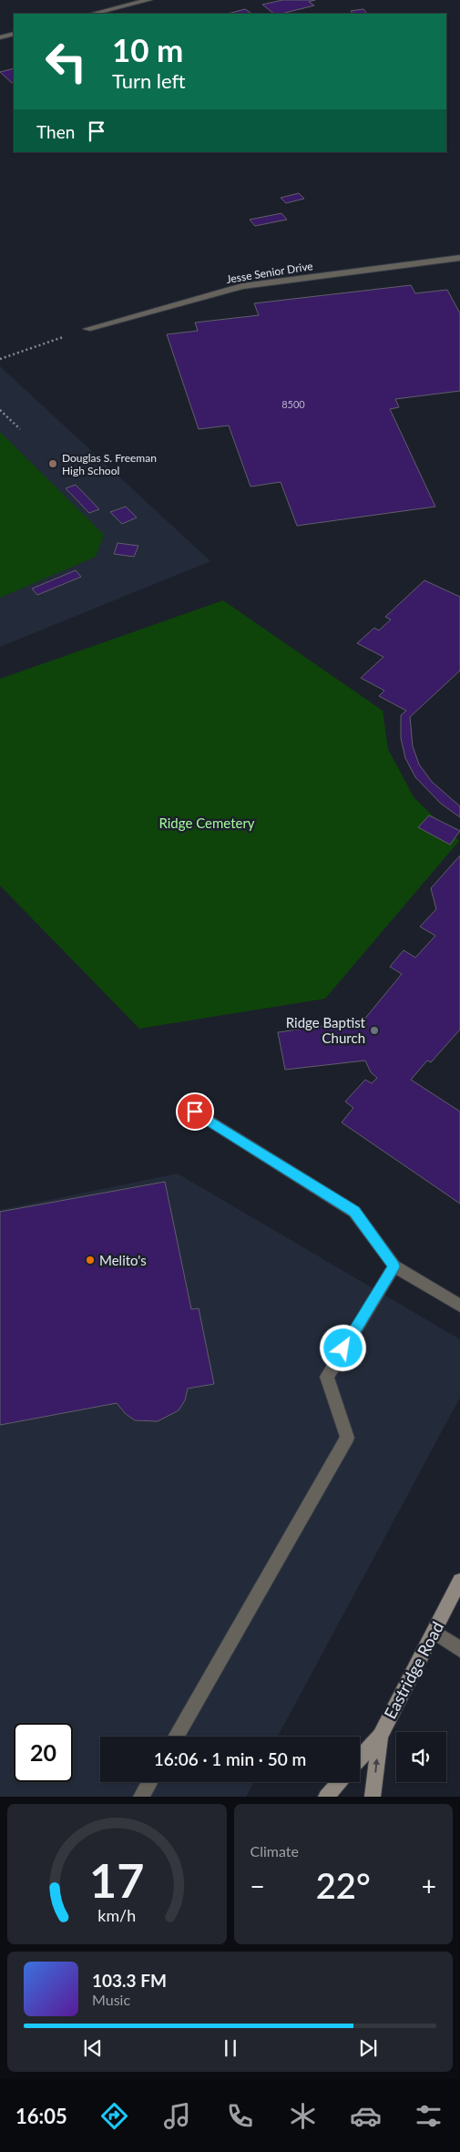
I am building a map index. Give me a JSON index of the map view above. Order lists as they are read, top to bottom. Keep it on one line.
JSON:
{"streets":{"main road":["Eastridge Road"],"street":["Jesse Senior Drive"]},"parks":["Ridge Cemetery"],"places":["Douglas S. Freeman High School","Ridge Baptist Church","Melito's"],"house_numbers":["8500"],"page":{"turn":["10 m","Turn left"],"then":"Then","limit":"20","trip":"16:06 · 1 min · 50 m","tile":"Climate","heat":["−","22°","+"],"song":["103.3 FM","Music"],"tabs":"16:05","gauge":["17","km/h"]}}
